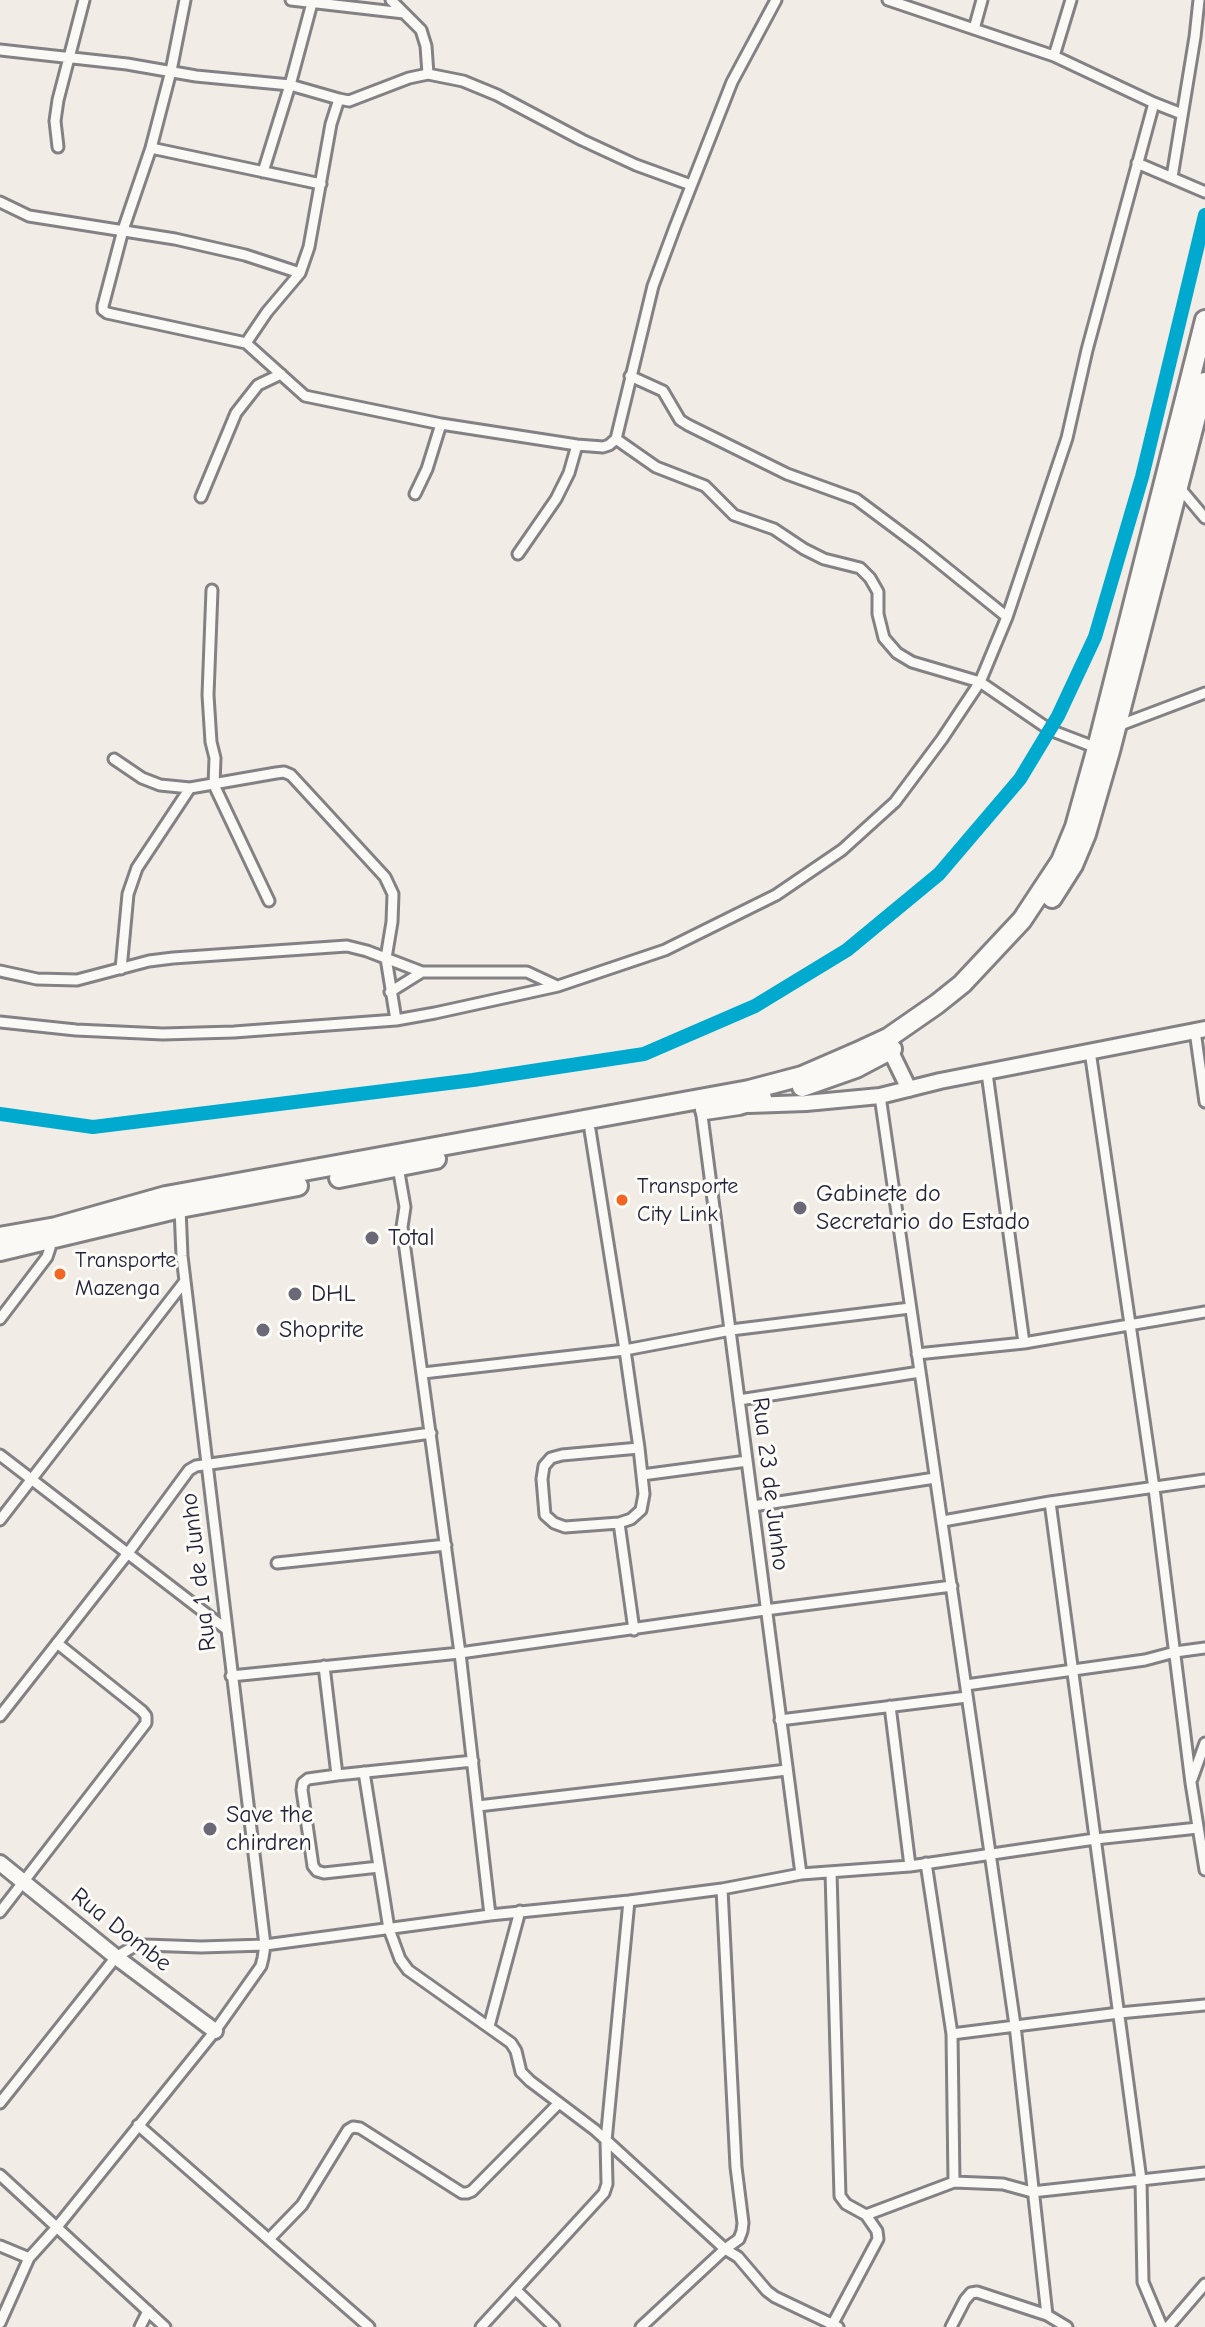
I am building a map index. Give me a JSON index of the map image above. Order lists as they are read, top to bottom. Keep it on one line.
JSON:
{"streets":{"street":["Rua 23 de Junho","Rua 1 de Junho","Rua Dombe"]},"places":["Transporte City Link","Gabinete do Secretario do Estado","Total","Transporte Mazenga","DHL","Shoprite","Save the chirdren"]}
